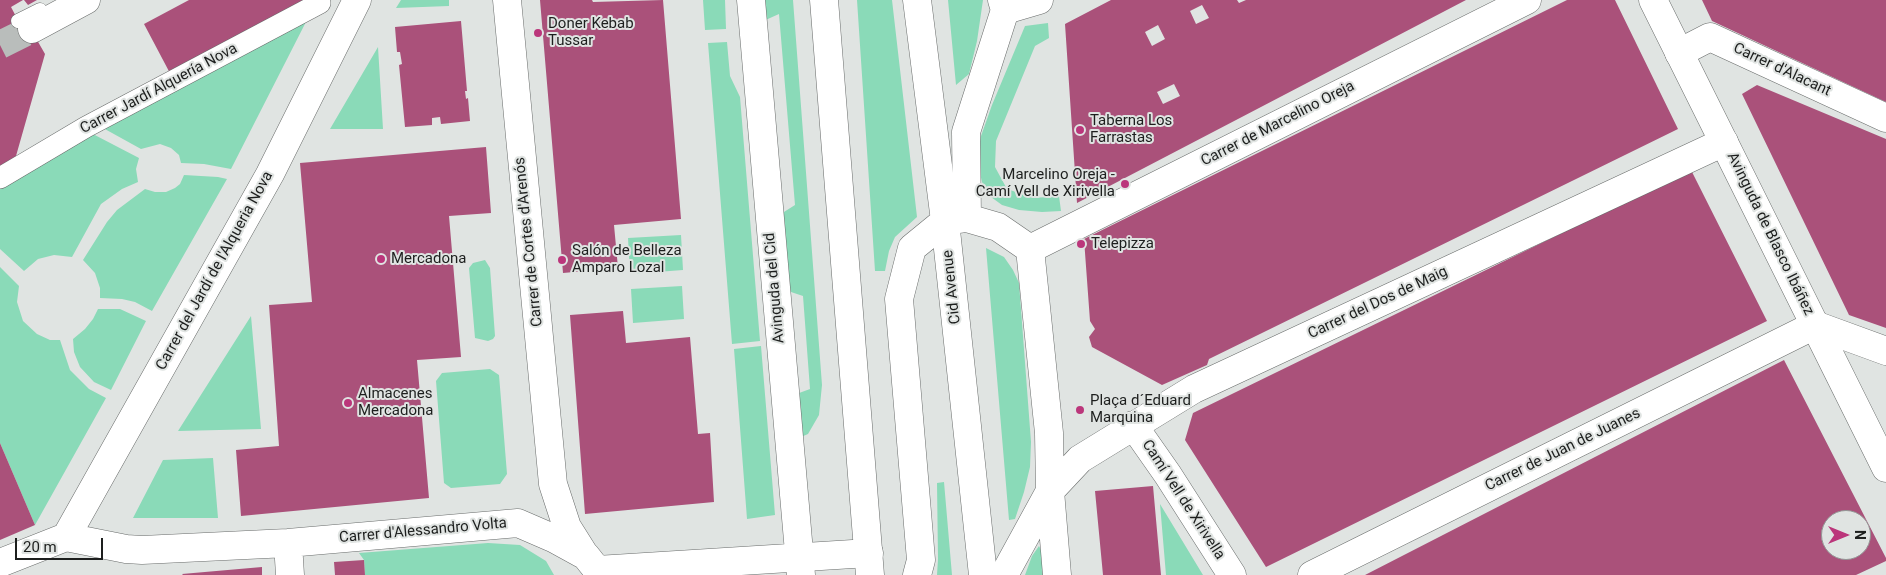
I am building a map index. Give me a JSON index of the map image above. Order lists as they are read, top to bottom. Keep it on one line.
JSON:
{"streets":{"street":["Carrer d'Alacant","Carrer Jardí Alquería Nova","Carrer de Marcelino Oreja","Avinguda de Blasco Ibáñez","Carrer de Cortes d'Arenós","Carrer del Jardí de l'Alqueria Nova","Cid Avenue","Avinguda del Cid","Carrer del Dos de Maig","Carrer de Juan de Juanes","Camí Vell de Xirivella","Carrer d'Alessandro Volta"]},"crossings":[["Carrer d'Alacant","Avinguda de Blasco Ibáñez"],["Avinguda de Blasco Ibáñez","Carrer del Dos de Maig"],["Avinguda de Blasco Ibáñez","Carrer de Juan de Juanes"],["Carrer de Cortes d'Arenós","Carrer d'Alessandro Volta"],["Carrer del Jardí de l'Alqueria Nova","Carrer d'Alessandro Volta"],["Carrer del Dos de Maig","Camí Vell de Xirivella"]],"places":["Doner Kebab Tussar","Taberna Los Farrastas","Marcelino Oreja - Camí Vell de Xirivella","Telepizza","Mercadona","Salón de Belleza Amparo Lozal","Almacenes Mercadona","Plaça d´Eduard Marquina"],"scale_bar":"20 m","north":"right"}
